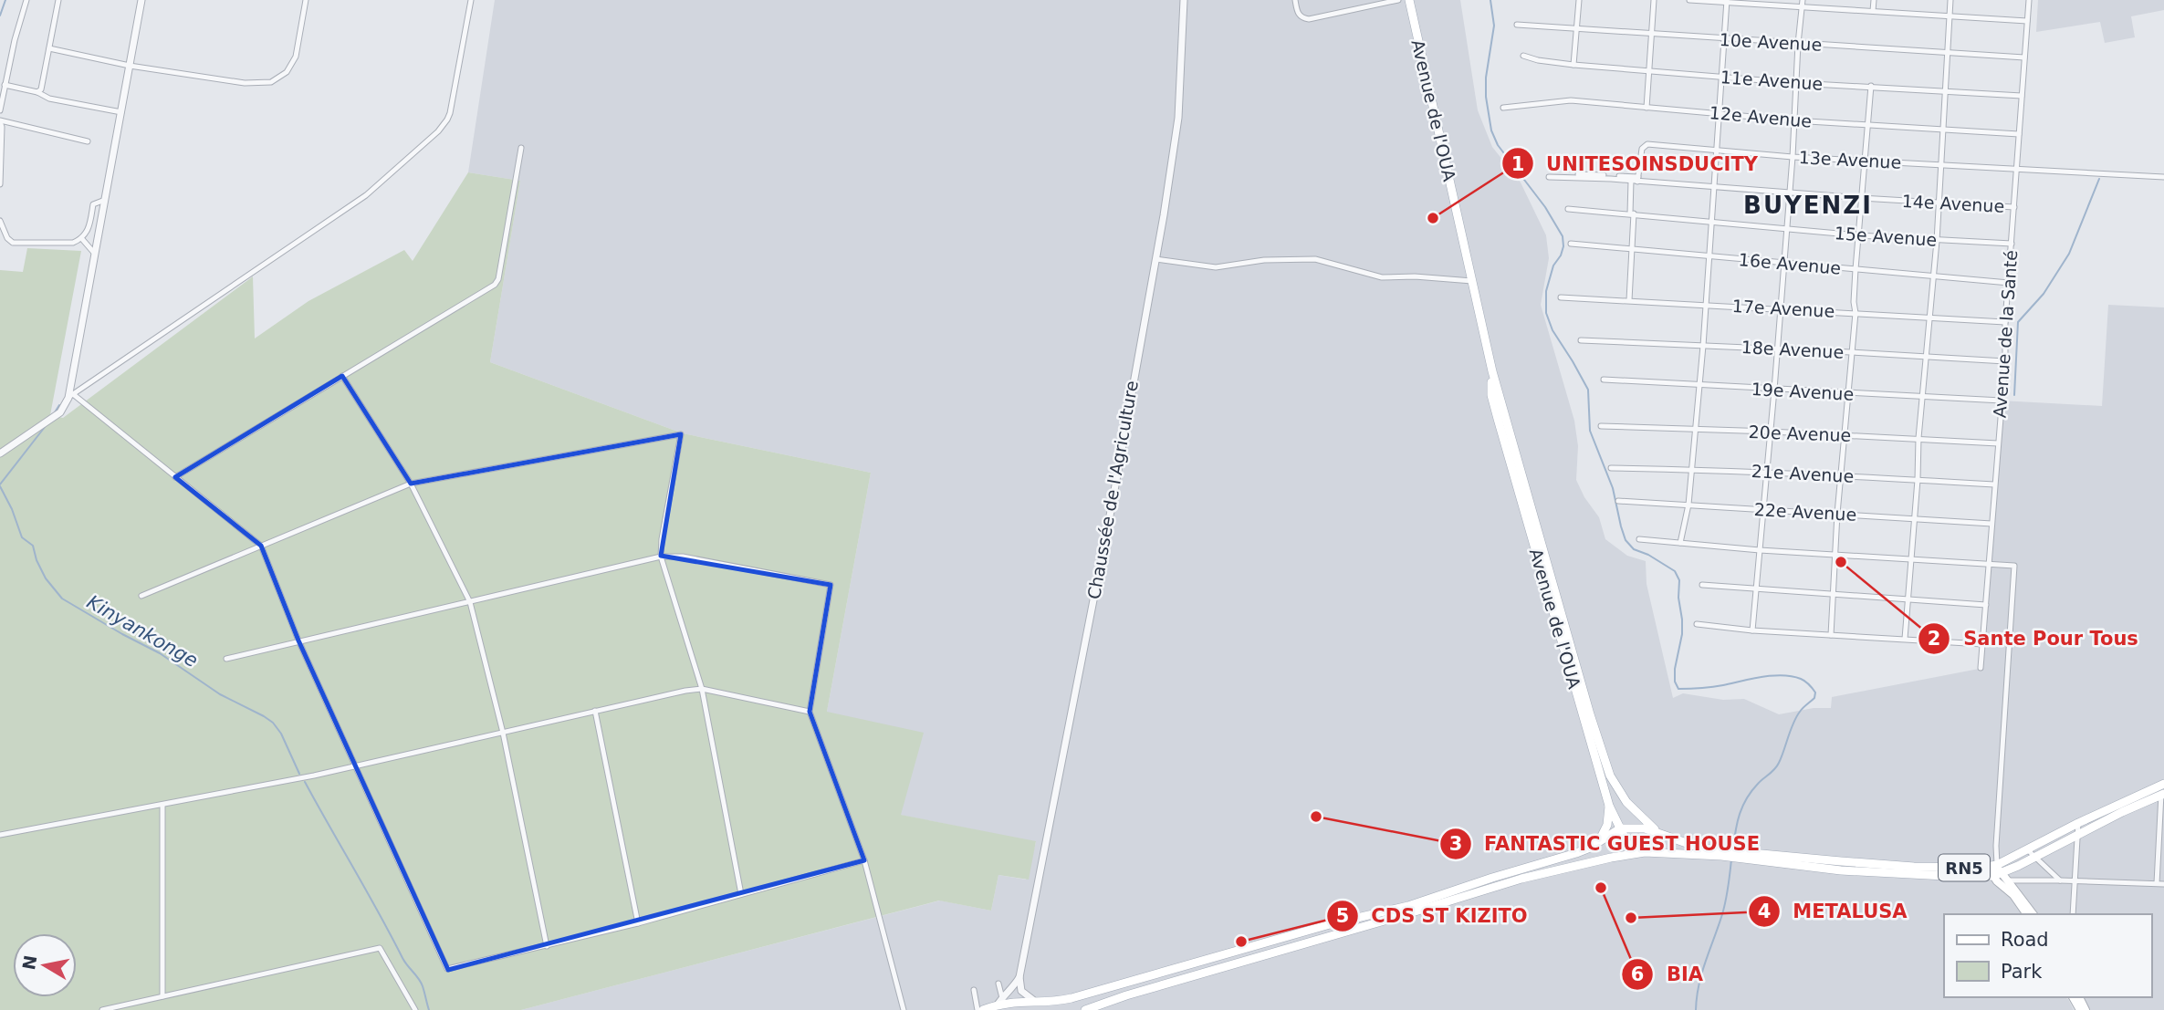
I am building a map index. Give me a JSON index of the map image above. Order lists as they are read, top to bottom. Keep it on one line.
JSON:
{"streets":{"main road":["Avenue de l'OUA","RN5"],"street":["10e Avenue","11e Avenue","12e Avenue","13e Avenue","14e Avenue","15e Avenue","16e Avenue","17e Avenue","Avenue de la Santé","18e Avenue","19e Avenue","20e Avenue","21e Avenue","Chaussée de l'Agriculture","22e Avenue"]},"crossings":[["10e Avenue","Avenue de la Santé"],["11e Avenue","Avenue de la Santé"],["Avenue de l'OUA","RN5"],["12e Avenue","Avenue de la Santé"],["13e Avenue","14e Avenue"],["13e Avenue","Avenue de la Santé"],["14e Avenue","Avenue de la Santé"],["15e Avenue","Avenue de la Santé"],["16e Avenue","Avenue de la Santé"],["17e Avenue","Avenue de la Santé"],["Avenue de la Santé","18e Avenue"],["Avenue de la Santé","19e Avenue"],["Avenue de la Santé","20e Avenue"],["Avenue de la Santé","21e Avenue"],["Avenue de la Santé","22e Avenue"],["Chaussée de l'Agriculture","RN5"]],"districts":["BUYENZI"],"water":["Kinyankonge"],"places":["UNITESOINSDUCITY","Sante Pour Tous","FANTASTIC GUEST HOUSE","BIA","METALUSA","CDS ST KIZITO"],"legend":["Road","Park"],"north":"left"}
